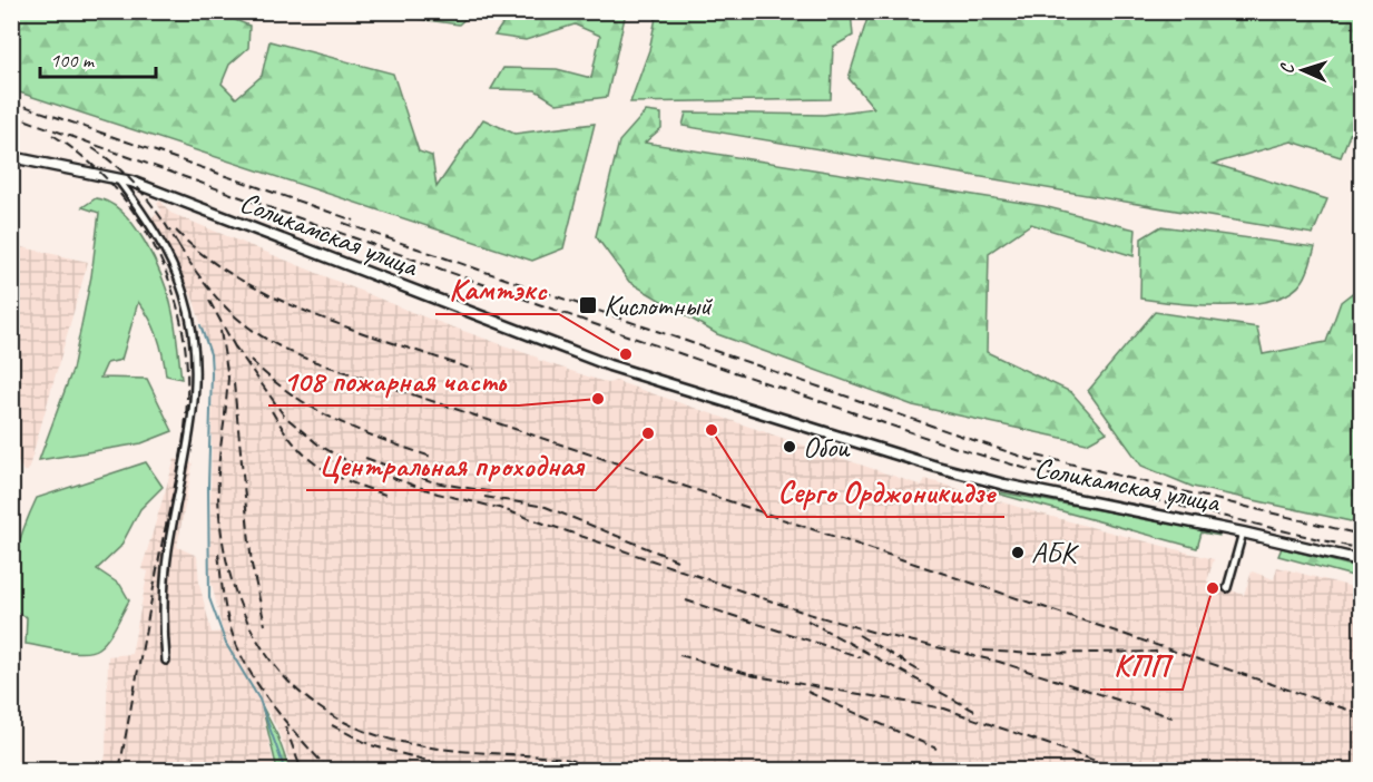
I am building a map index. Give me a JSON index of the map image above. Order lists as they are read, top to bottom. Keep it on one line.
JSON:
{"streets":{"main road":["Соликамская улица"]},"places":{"transit":["Кислотный"],"other":["Камтэкс","108 пожарная часть","Серго Орджоникидзе","Центральная проходная","Обои","АБК","КПП"]},"scale_bar":"100 m","north":"left"}
